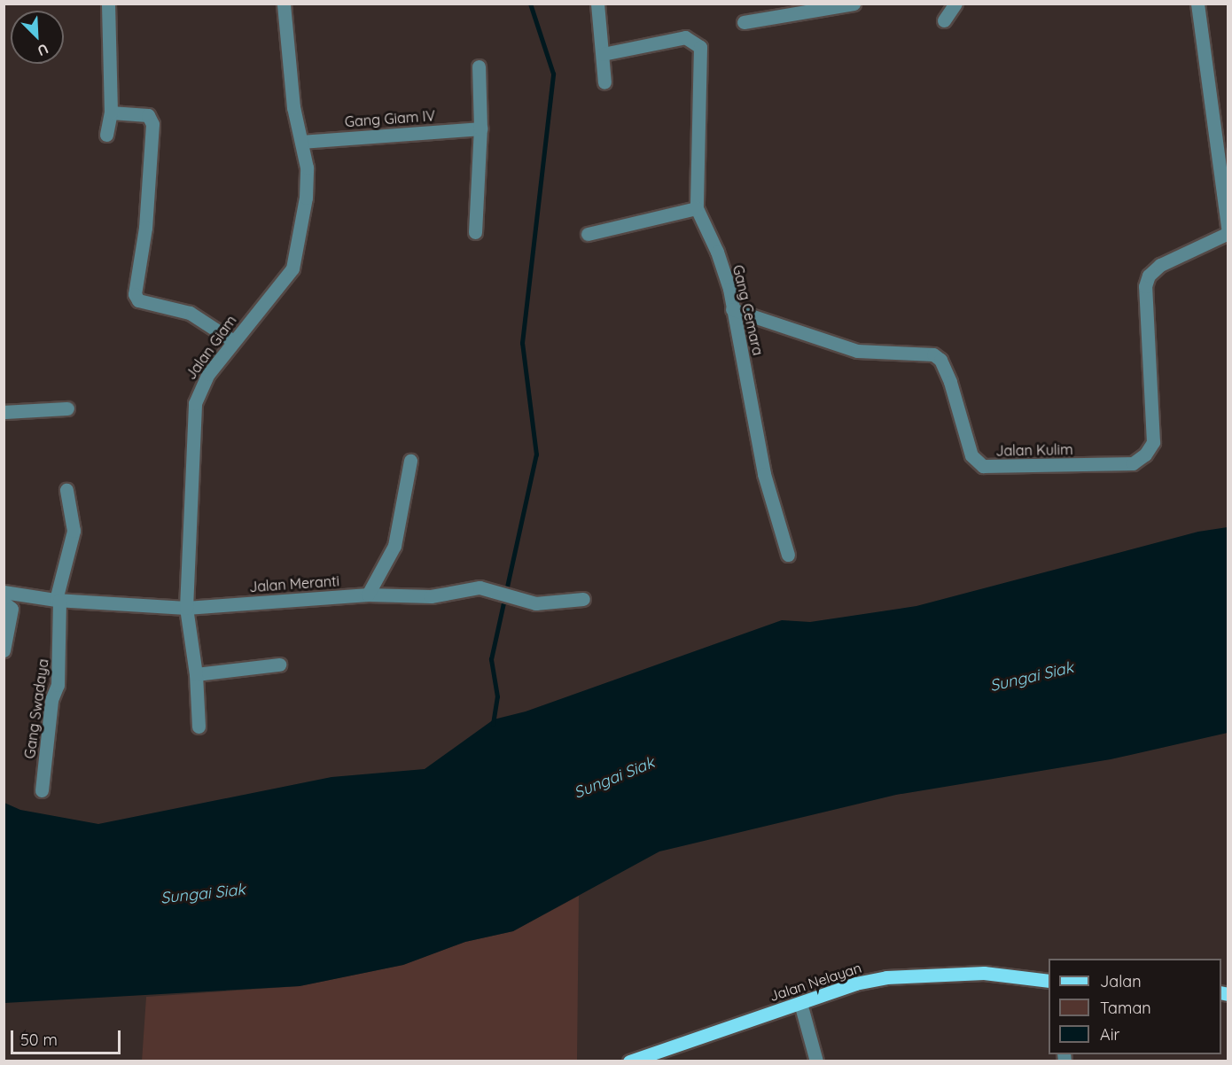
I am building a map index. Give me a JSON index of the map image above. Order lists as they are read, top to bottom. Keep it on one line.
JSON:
{"streets":{"main road":["Jalan Nelayan"],"street":["Gang Giam IV","Gang Cemara","Jalan Giam","Jalan Kulim","Jalan Meranti","Gang Swadaya"]},"crossings":[["Gang Giam IV","Jalan Giam"],["Gang Cemara","Jalan Kulim"],["Jalan Giam","Jalan Meranti"],["Jalan Meranti","Gang Swadaya"]],"water":["Sungai Siak"],"legend":["Jalan","Taman","Air"],"scale_bar":"50 m","north":"bottom right"}
